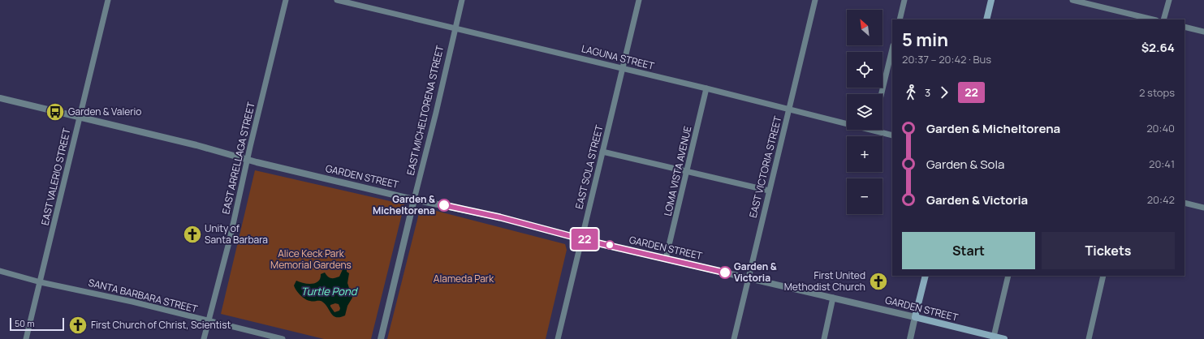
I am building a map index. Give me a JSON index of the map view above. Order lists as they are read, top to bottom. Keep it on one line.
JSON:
{"streets":{"main road":["GARDEN STREET"],"street":["LAGUNA STREET","EAST MICHELTORENA STREET","EAST ARRELLAGA STREET","EAST SOLA STREET","EAST VICTORIA STREET","LOMA VISTA AVENUE","EAST VALERIO STREET","SANTA BARBARA STREET"]},"crossings":[["LAGUNA STREET","EAST MICHELTORENA STREET"],["LAGUNA STREET","EAST SOLA STREET"],["LAGUNA STREET","EAST VICTORIA STREET"],["LAGUNA STREET","LOMA VISTA AVENUE"],["EAST MICHELTORENA STREET","GARDEN STREET"],["EAST ARRELLAGA STREET","GARDEN STREET"],["EAST ARRELLAGA STREET","SANTA BARBARA STREET"],["EAST SOLA STREET","GARDEN STREET"],["EAST VICTORIA STREET","GARDEN STREET"],["LOMA VISTA AVENUE","GARDEN STREET"],["EAST VALERIO STREET","GARDEN STREET"],["EAST VALERIO STREET","SANTA BARBARA STREET"]],"water":["Turtle Pond"],"parks":["Alice Keck Park Memorial Gardens","Alameda Park"],"places":{"bus stop":["Garden & Valerio"],"other":["Garden & Micheltorena","Garden & Victoria"],"church":["Unity of Santa Barbara","First United Methodist Church","First Church of Christ, Scientist"]},"lines":["bus line 22"],"scale_bar":"50 m","north":"top left","page":{"on_map":"22","map_buttons":["+","−"],"heading":["5 min","20:37 – 20:42 · Bus","$2.64"],"legs":["3","22","2 stops"],"list":[{"name":"Garden & Micheltorena","value":"20:40"},{"name":"Garden & Sola","value":"20:41"},{"name":"Garden & Victoria","value":"20:42"}],"buttons":["Start","Tickets"],"scale":"50 m"}}
